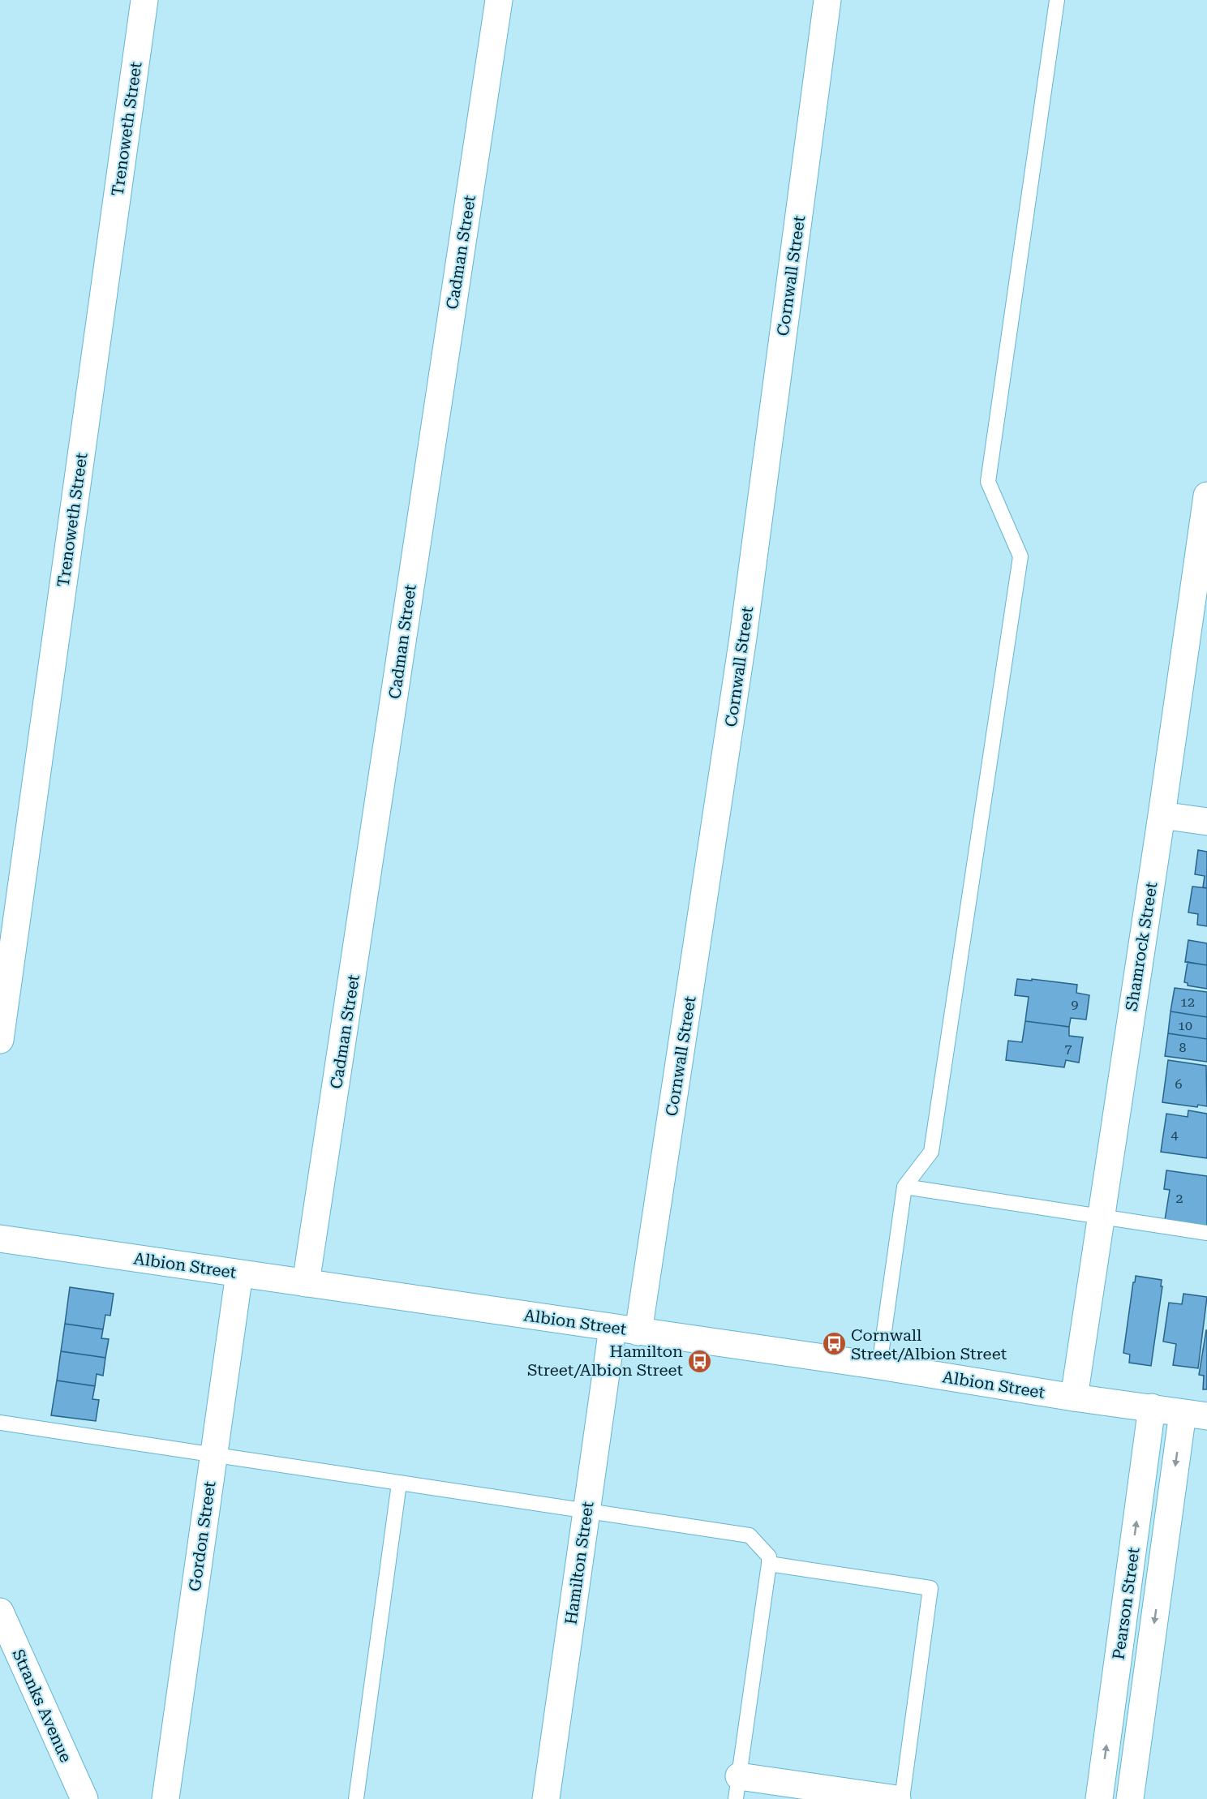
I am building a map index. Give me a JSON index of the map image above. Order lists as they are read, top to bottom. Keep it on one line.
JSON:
{"streets":{"street":["Trenoweth Street","Cadman Street","Cornwall Street","Shamrock Street","Albion Street","Gordon Street","Hamilton Street","Pearson Street","Stranks Avenue"]},"crossings":[["Cadman Street","Albion Street"],["Cornwall Street","Albion Street"],["Shamrock Street","Albion Street"],["Albion Street","Gordon Street"],["Albion Street","Hamilton Street"],["Albion Street","Pearson Street"]],"places":{"bus stop":["Cornwall Street/Albion Street","Hamilton Street/Albion Street"]},"house_numbers":["12","9","10","8","7","6","4","2"]}
